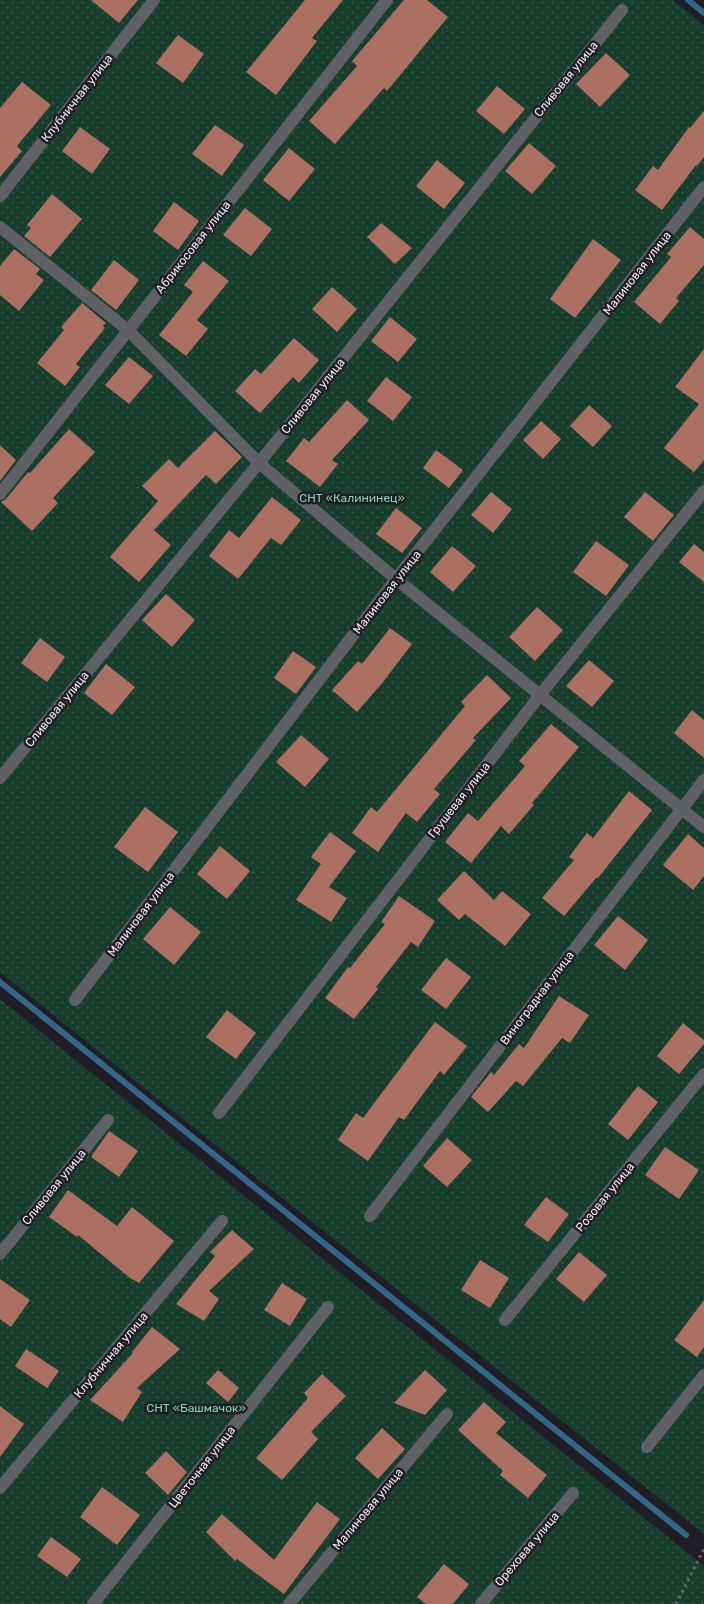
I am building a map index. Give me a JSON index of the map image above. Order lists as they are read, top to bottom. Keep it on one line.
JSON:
{"streets":{"street":["Сливовая улица","Клубничная улица","Абрикосовая улица","Малиновая улица","Грушевая улица","Виноградная улица","Розовая улица","Цветочная улица","Ореховая улица"]},"parks":["СНТ «Калининец»","СНТ «Башмачок»"]}
